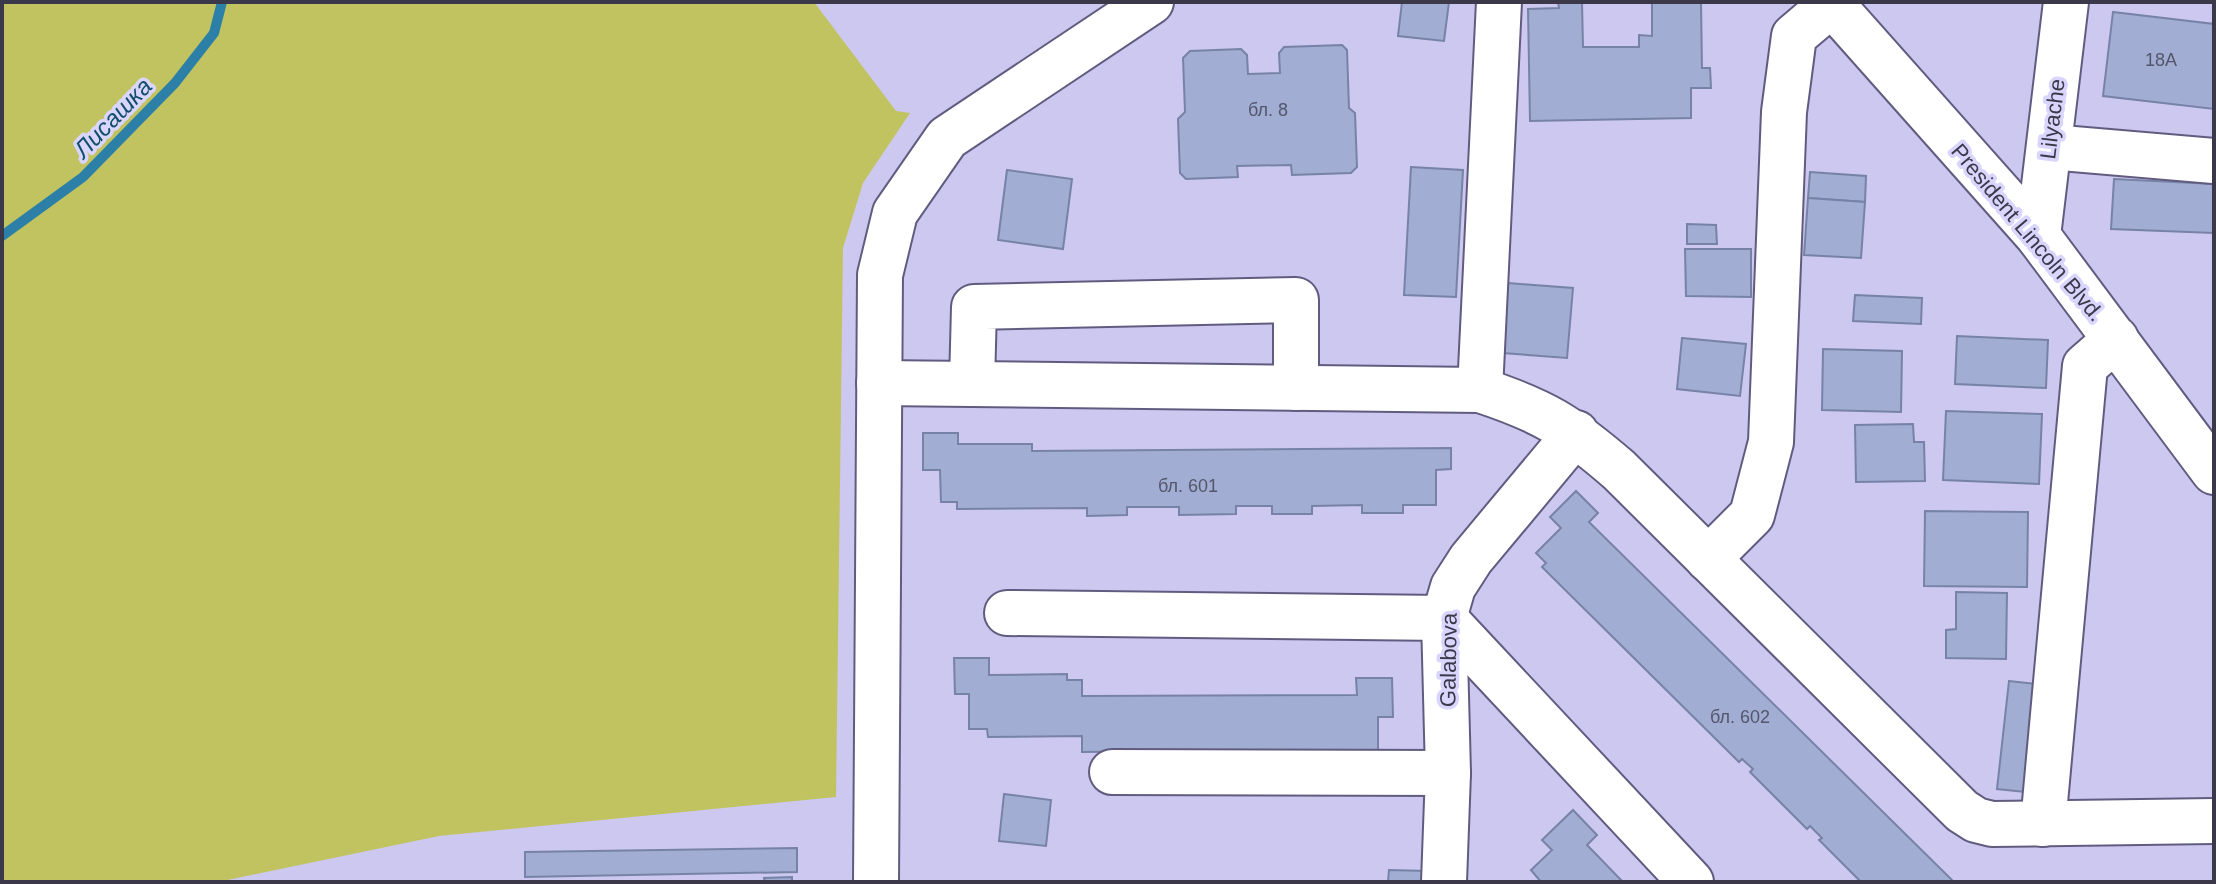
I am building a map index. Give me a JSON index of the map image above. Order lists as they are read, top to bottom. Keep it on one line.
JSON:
{"streets":{"street":["Lilyache","President Lincoln Blvd.","Galabova"]},"crossings":[["Lilyache","President Lincoln Blvd."]],"water":["Лисашка"],"house_numbers":["18A","бл. 8","бл. 601","бл. 602"]}
